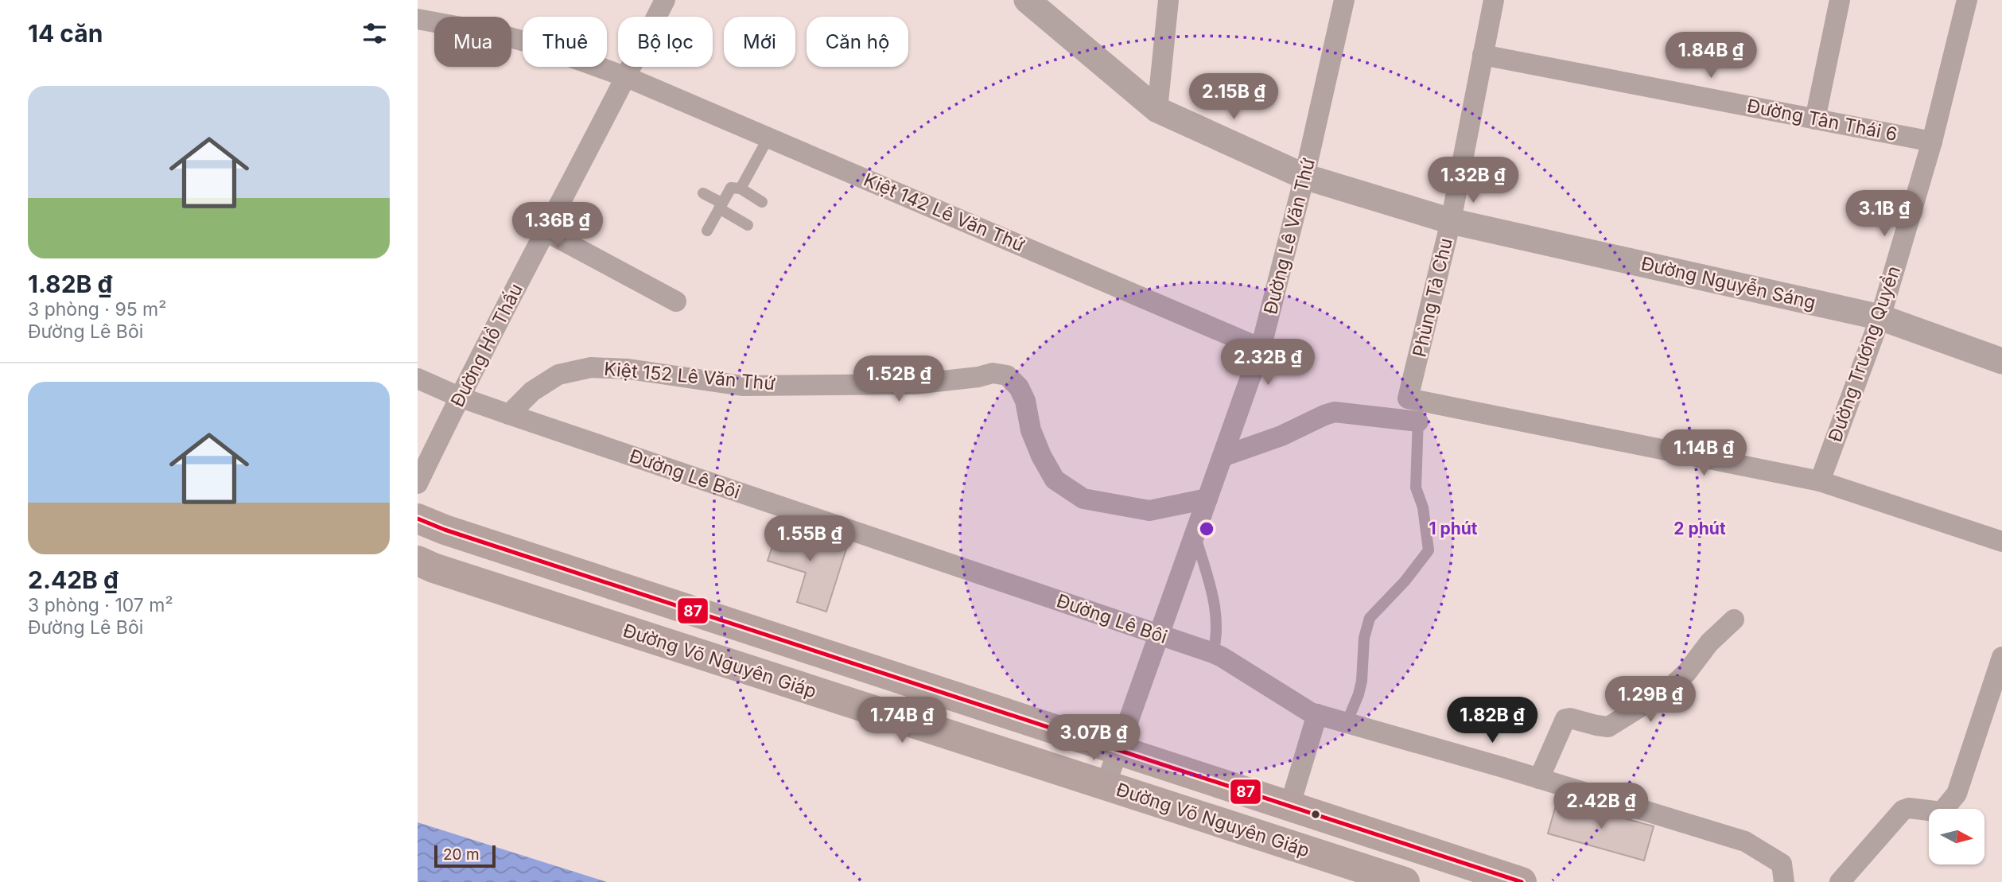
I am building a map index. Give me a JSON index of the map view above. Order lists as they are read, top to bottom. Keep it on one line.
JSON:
{"streets":{"main road":["Đường Võ Nguyên Giáp"],"street":["Đường Tân Thái 6","Kiệt 142 Lê Văn Thứ","Đường Lê Văn Thứ","Đường Nguyễn Sáng","Phùng Tả Chu","Đường Hồ Thấu","Đường Trương Quyền","Kiệt 152 Lê Văn Thứ","Đường Lê Bôi"]},"crossings":[["Đường Tân Thái 6","Phùng Tả Chu"],["Đường Tân Thái 6","Đường Trương Quyền"],["Kiệt 142 Lê Văn Thứ","Đường Lê Văn Thứ"],["Kiệt 142 Lê Văn Thứ","Đường Hồ Thấu"],["Đường Lê Văn Thứ","Đường Nguyễn Sáng"],["Đường Lê Văn Thứ","Kiệt 152 Lê Văn Thứ"],["Đường Lê Văn Thứ","Đường Lê Bôi"],["Đường Lê Văn Thứ","Đường Võ Nguyên Giáp"],["Đường Nguyễn Sáng","Phùng Tả Chu"],["Đường Nguyễn Sáng","Đường Trương Quyền"],["Đường Hồ Thấu","Đường Lê Bôi"],["Kiệt 152 Lê Văn Thứ","Đường Lê Bôi"]],"lines":["transit line 87"],"scale_bar":"20 m","north":"right","page":{"heading":"14 căn","chip":["Mua","Thuê","Bộ lọc","Mới","Căn hộ"],"price":["1.84B ₫","2.15B ₫","1.32B ₫","3.1B ₫","1.36B ₫","2.32B ₫","1.52B ₫","1.14B ₫","1.55B ₫","1.29B ₫","1.74B ₫","1.82B ₫","3.07B ₫","2.42B ₫"],"list":[{"name":"1.82B ₫","note":"3 phòng · 95 m² · Đường Lê Bôi"},{"name":"2.42B ₫","note":"3 phòng · 107 m² · Đường Lê Bôi"}],"scale":"20 m"},"rings":["1 phút","2 phút"]}
